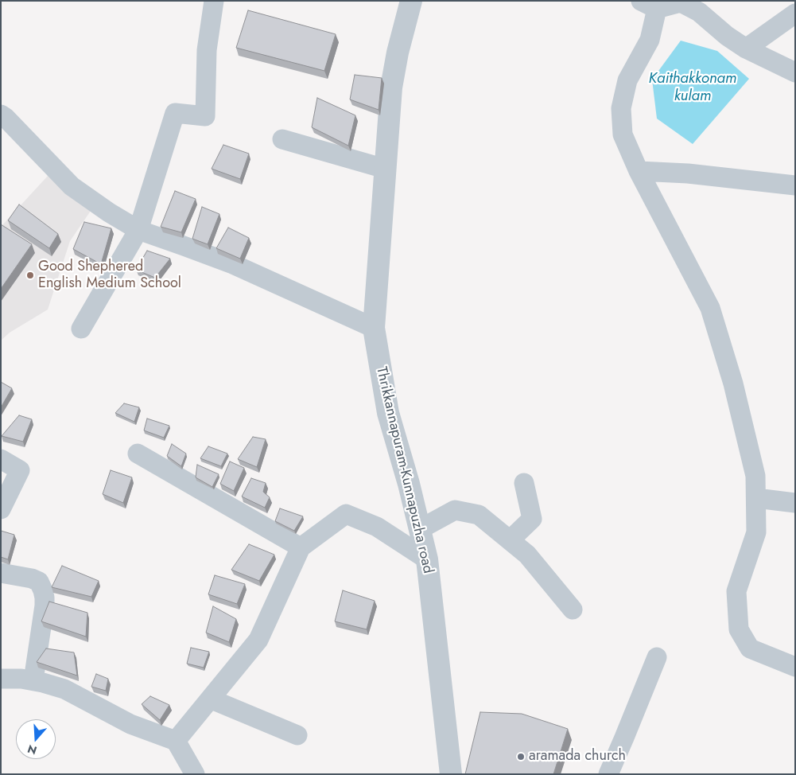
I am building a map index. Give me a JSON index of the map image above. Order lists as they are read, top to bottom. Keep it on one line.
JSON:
{"streets":{"street":["Thrikkannapuram-Kunnapuzha road"]},"water":["Kaithakkonam kulam"],"places":["Good Shephered English Medium School","aramada church"],"north":"bottom"}
